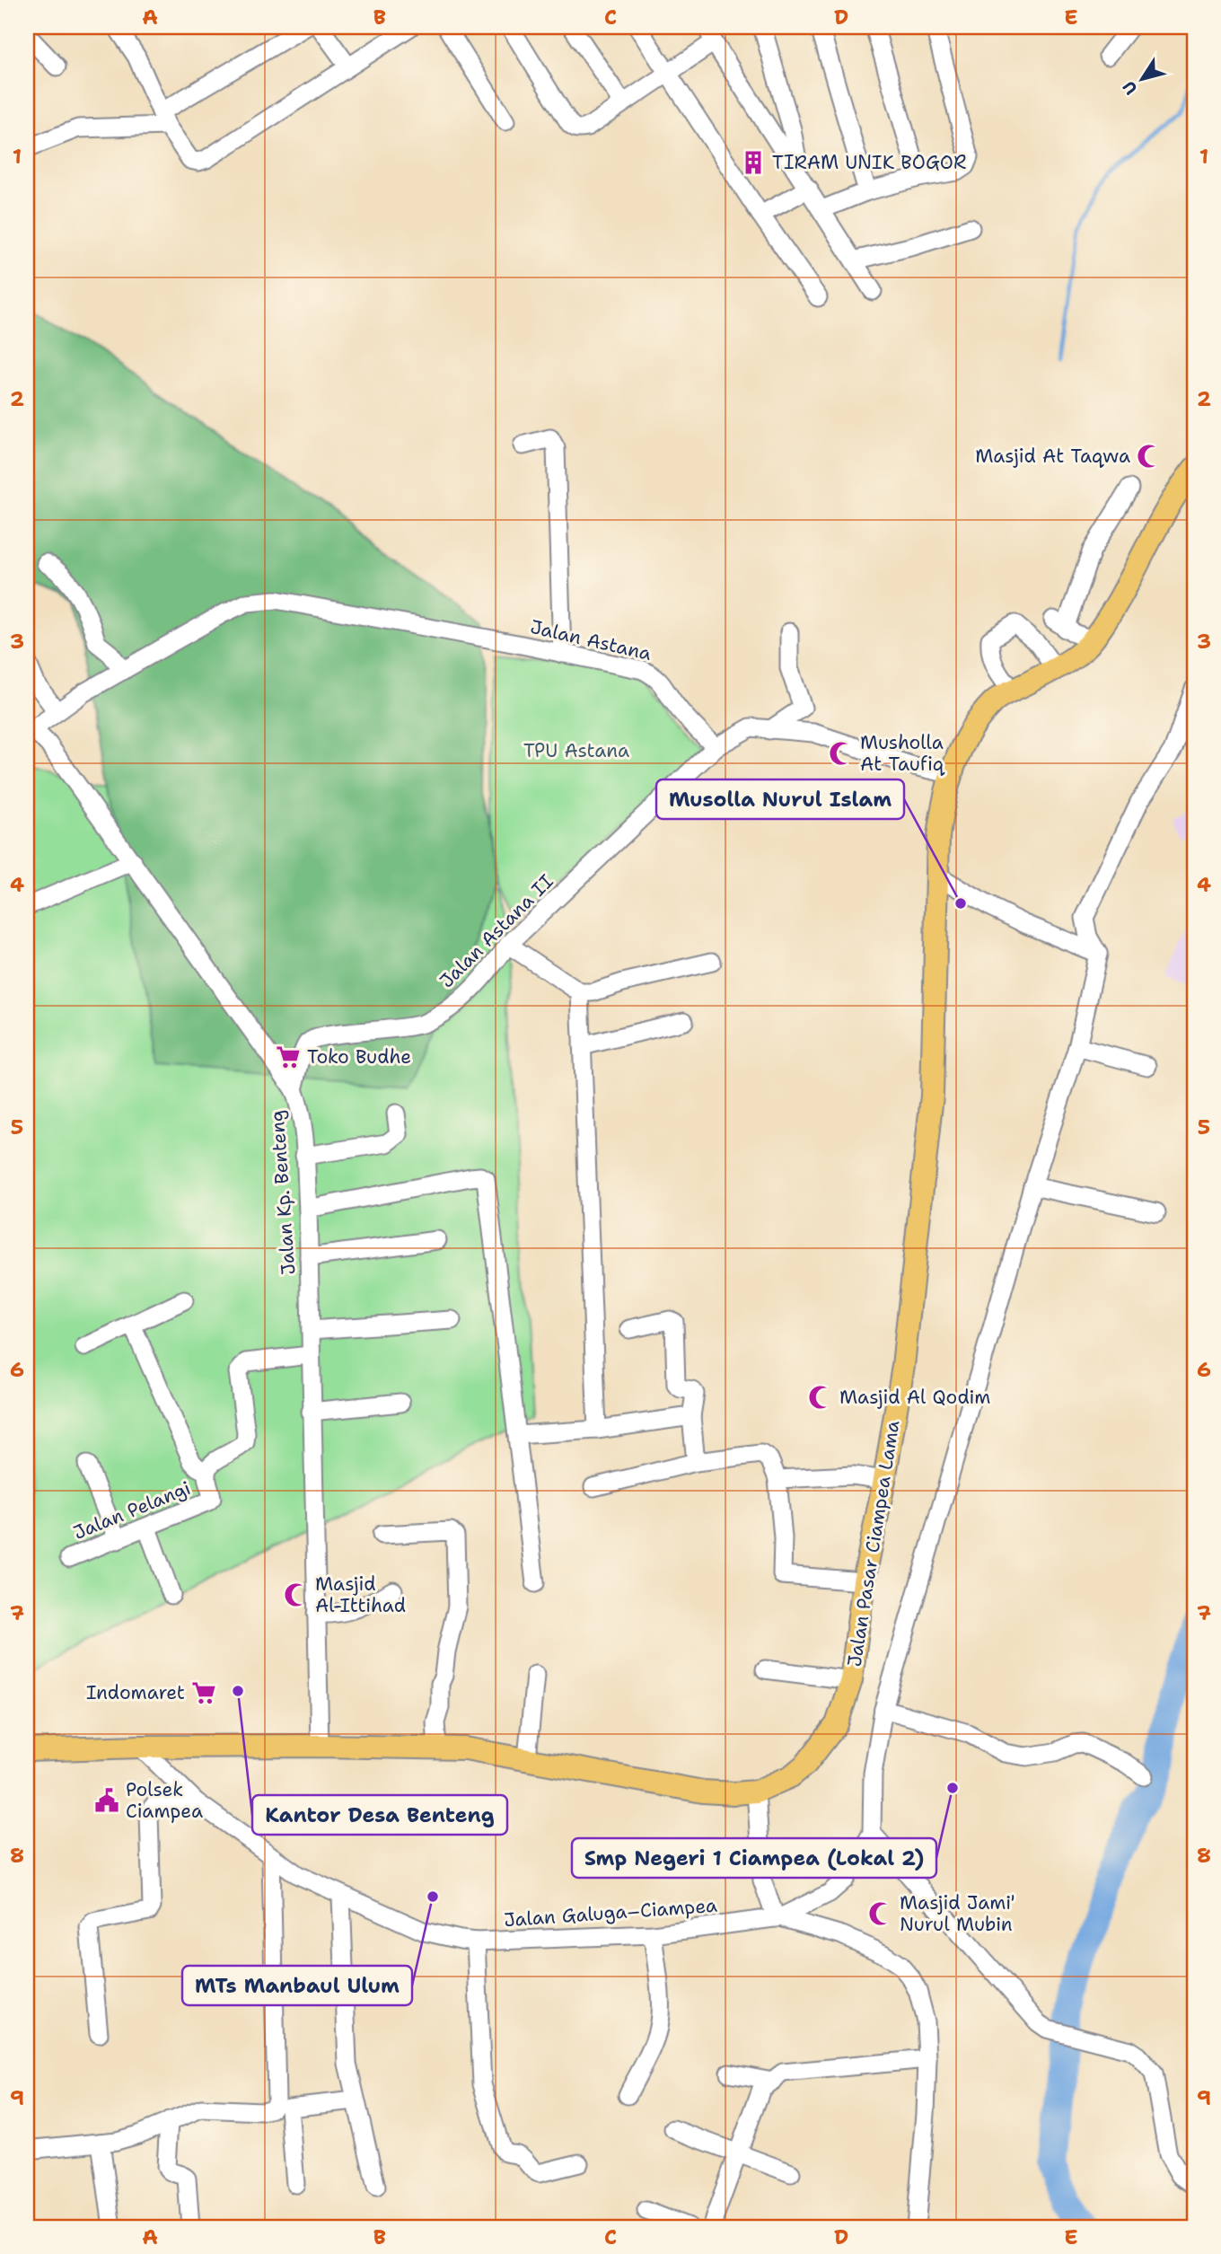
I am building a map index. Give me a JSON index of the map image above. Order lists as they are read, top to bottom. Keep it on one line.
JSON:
{"streets":{"main road":["Jalan Pasar Ciampea Lama"],"street":["Jalan Astana","Jalan Astana II","Jalan Kp. Benteng","Jalan Pelangi","Jalan Galuga–Ciampea"]},"crossings":[["Jalan Astana","Jalan Astana II"],["Jalan Astana","Jalan Kp. Benteng"],["Jalan Astana II","Jalan Kp. Benteng"],["Jalan Kp. Benteng","Jalan Pelangi"],["Jalan Kp. Benteng","Jalan Pasar Ciampea Lama"],["Jalan Pasar Ciampea Lama","Jalan Galuga–Ciampea"]],"parks":["TPU Astana"],"places":{"building":["TIRAM UNIK BOGOR"],"mosque":["Masjid At Taqwa","Musholla At Taufiq","Masjid Al Qodim","Masjid Al-Ittihad","Masjid Jami' Nurul Mubin"],"other":["Musolla Nurul Islam","Kantor Desa Benteng","Smp Negeri 1 Ciampea (Lokal 2)","MTs Manbaul Ulum"],"supermarket":["Toko Budhe","Indomaret"],"public building":["Polsek Ciampea"]},"north":"bottom left","grid":{"columns":["A","B","C","D","E"],"rows":["1","2","3","4","5","6","7","8","9"]}}
